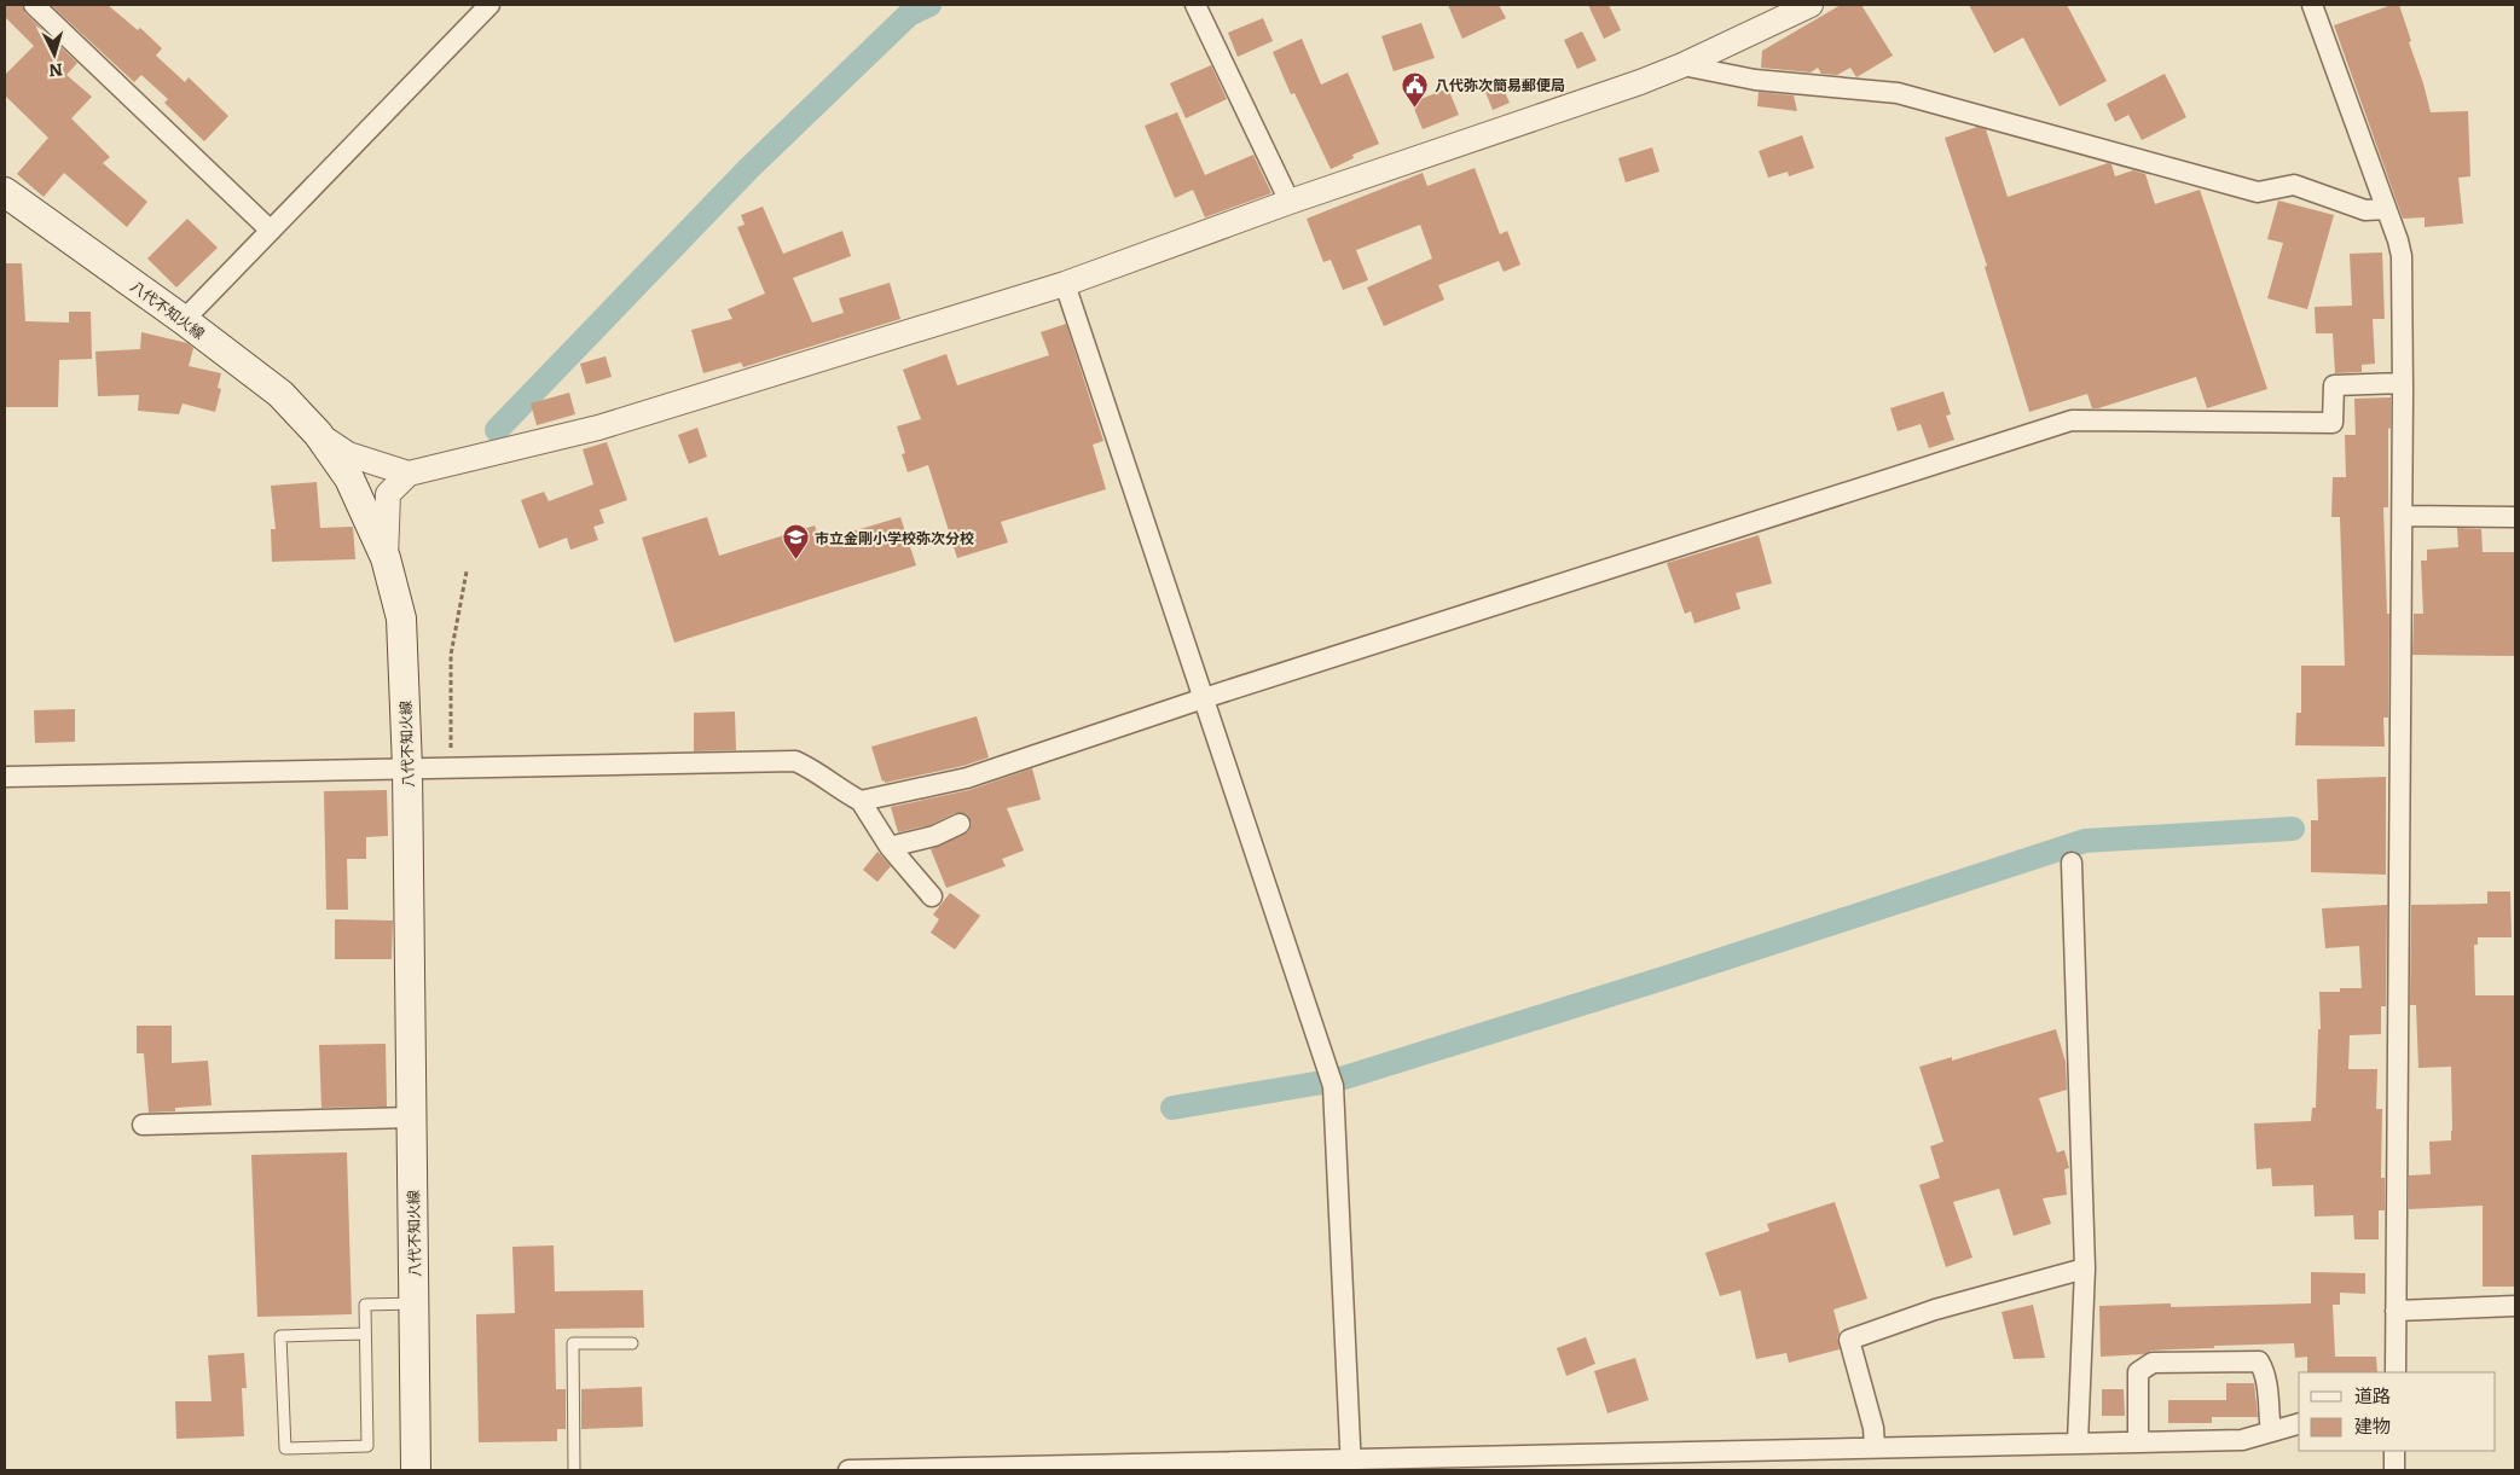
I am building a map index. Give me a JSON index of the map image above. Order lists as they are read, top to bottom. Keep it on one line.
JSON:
{"streets":{"main road":["八代不知火線"]},"places":{"public building":["八代弥次簡易郵便局"],"school or university":["市立金剛小学校弥次分校"]},"legend":["道路","建物"],"north":"bottom"}
